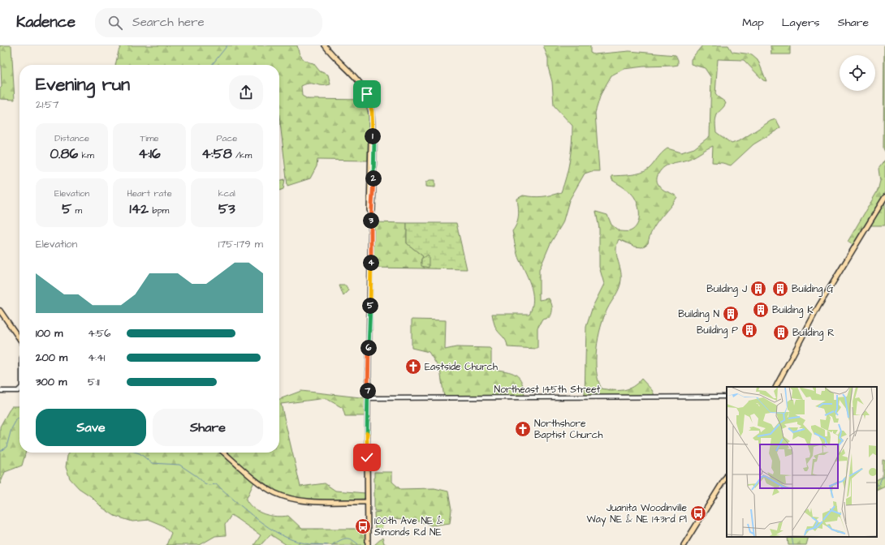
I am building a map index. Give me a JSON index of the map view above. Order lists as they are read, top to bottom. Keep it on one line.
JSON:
{"streets":{"street":["Northeast 145th Street"]},"places":{"building":["Building J","Building G","Building K","Building N","Building P","Building R"],"church":["Eastside Church","Northshore Baptist Church"],"bus stop":["Juanita Woodinville Way NE & NE 143rd Pl","100th Ave NE & Simonds Rd NE"]},"page":{"header":"Kadence","search":"Search here","nav":["Map","Layers","Share"],"heading":["Evening run","21:57"],"stats":[["Distance","0.86 km"],["Time","4:16"],["Pace","4:58 /km"],["Elevation","5 m"],["Heart rate","142 bpm"],["kcal","53"]],"pins":["1","2","3","4","5","6","7"],"chart":["Elevation","175–179 m"],"list":[{"name":"100 m","note":"4:56"},{"name":"200 m","note":"4:41"},{"name":"300 m","note":"5:11"}],"buttons":["Save","Share"]}}
